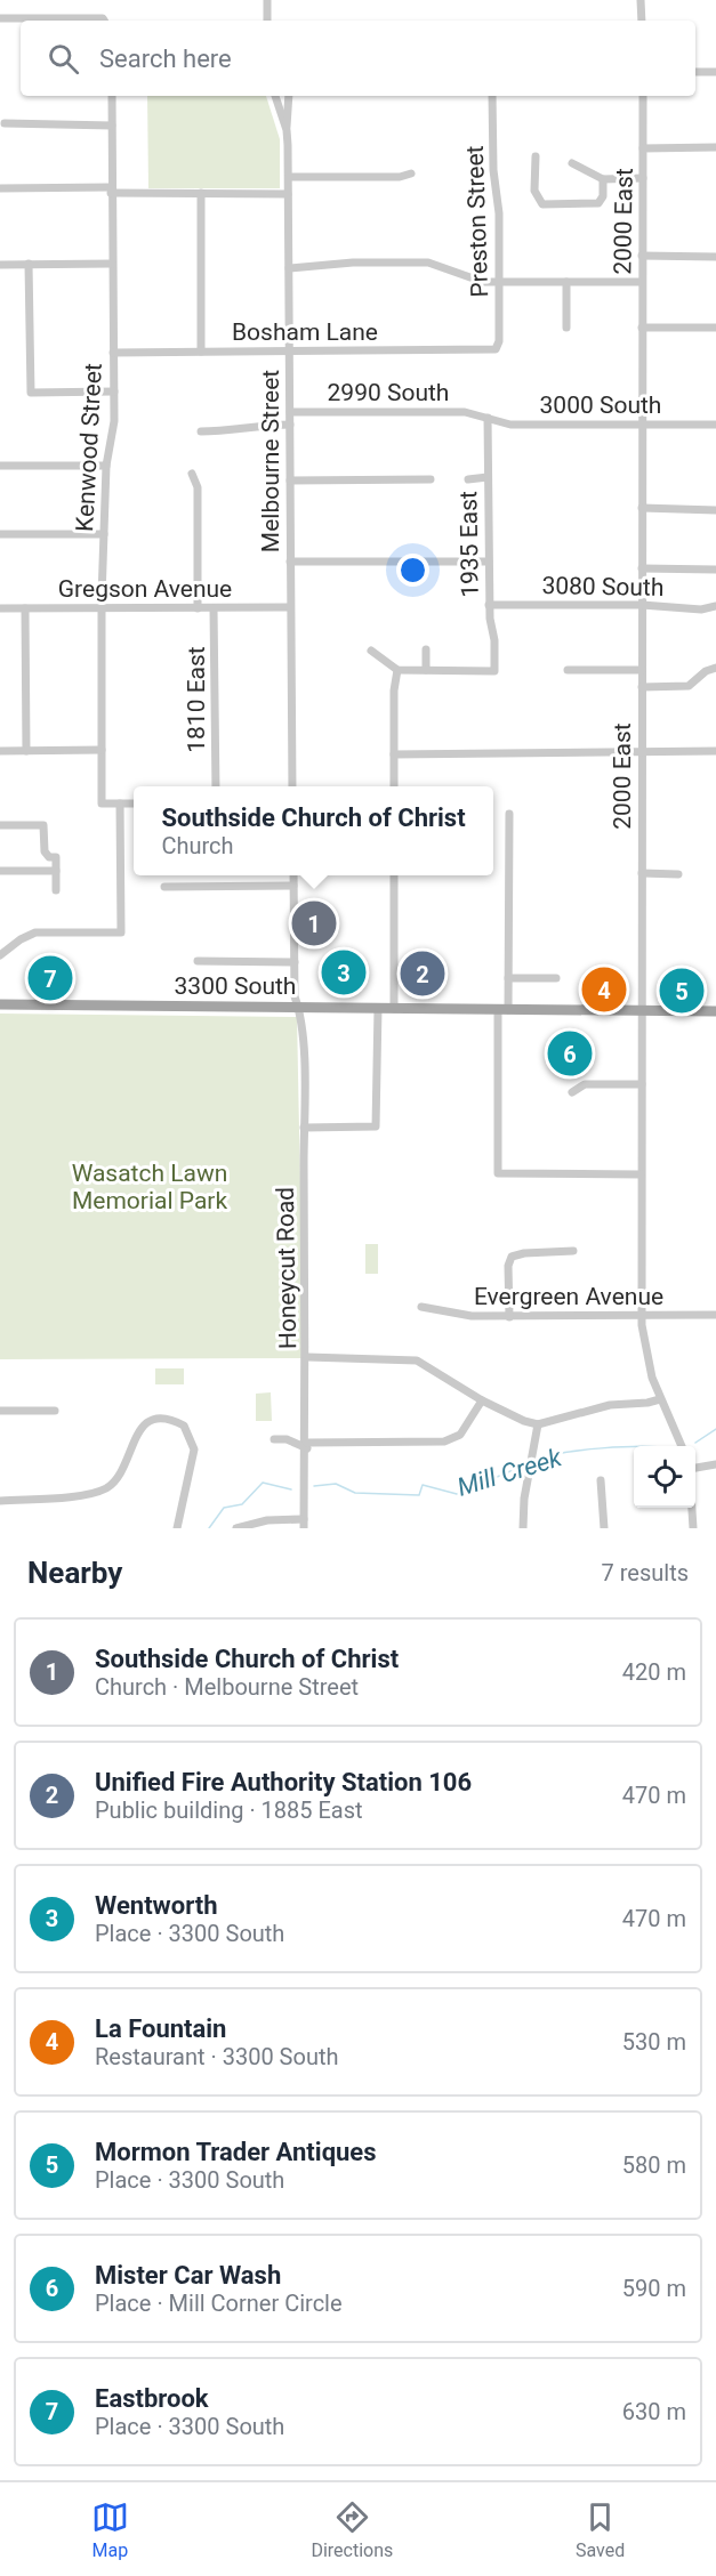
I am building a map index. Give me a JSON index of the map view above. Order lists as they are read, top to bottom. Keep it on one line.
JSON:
{"streets":{"main road":["3300 South"],"street":["Preston Street","2000 East","Bosham Lane","2990 South","3000 South","Kenwood Street","Melbourne Street","1935 East","3080 South","Gregson Avenue","1810 East","Honeycut Road","Evergreen Avenue"]},"crossings":[["Preston Street","Bosham Lane"],["2000 East","3000 South"],["2000 East","3080 South"],["2000 East","3300 South"],["2000 East","Evergreen Avenue"],["Bosham Lane","Kenwood Street"],["Bosham Lane","Melbourne Street"],["2990 South","3000 South"],["2990 South","Melbourne Street"],["2990 South","1935 East"],["3000 South","1935 East"],["Kenwood Street","Gregson Avenue"],["Melbourne Street","Gregson Avenue"],["1935 East","3080 South"],["Gregson Avenue","1810 East"],["3300 South","Honeycut Road"]],"water":["Mill Creek"],"parks":["Wasatch Lawn Memorial Park"],"page":{"search":"Search here","popup":["Southside Church of Christ","Church"],"pins":["1","3","2","7","4","5","6"],"heading":["Nearby","7 results"],"list":[{"mark":"1","name":"Southside Church of Christ","note":"Church · Melbourne Street","value":"420 m"},{"mark":"2","name":"Unified Fire Authority Station 106","note":"Public building · 1885 East","value":"470 m"},{"mark":"3","name":"Wentworth","note":"Place · 3300 South","value":"470 m"},{"mark":"4","name":"La Fountain","note":"Restaurant · 3300 South","value":"530 m"},{"mark":"5","name":"Mormon Trader Antiques","note":"Place · 3300 South","value":"580 m"},{"mark":"6","name":"Mister Car Wash","note":"Place · Mill Corner Circle","value":"590 m"},{"mark":"7","name":"Eastbrook","note":"Place · 3300 South","value":"630 m"}],"nav":["Map","Directions","Saved"]}}
